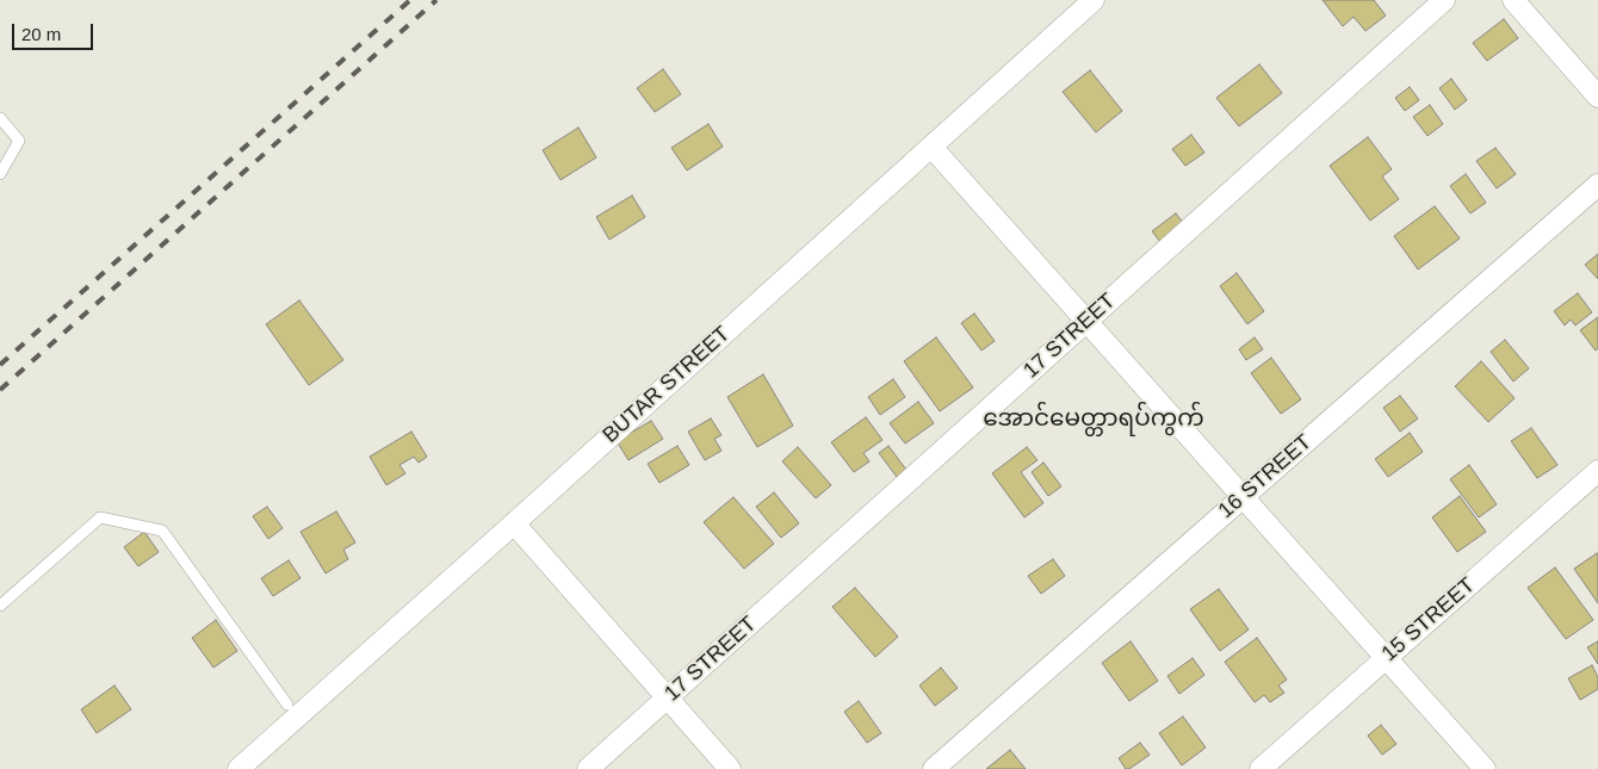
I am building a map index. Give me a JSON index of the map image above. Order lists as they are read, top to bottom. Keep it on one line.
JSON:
{"streets":{"street":["17 STREET","BUTAR STREET","16 STREET","15 STREET"]},"districts":["အောင်မေတ္တာရပ်ကွက်"],"scale_bar":"20 m"}
